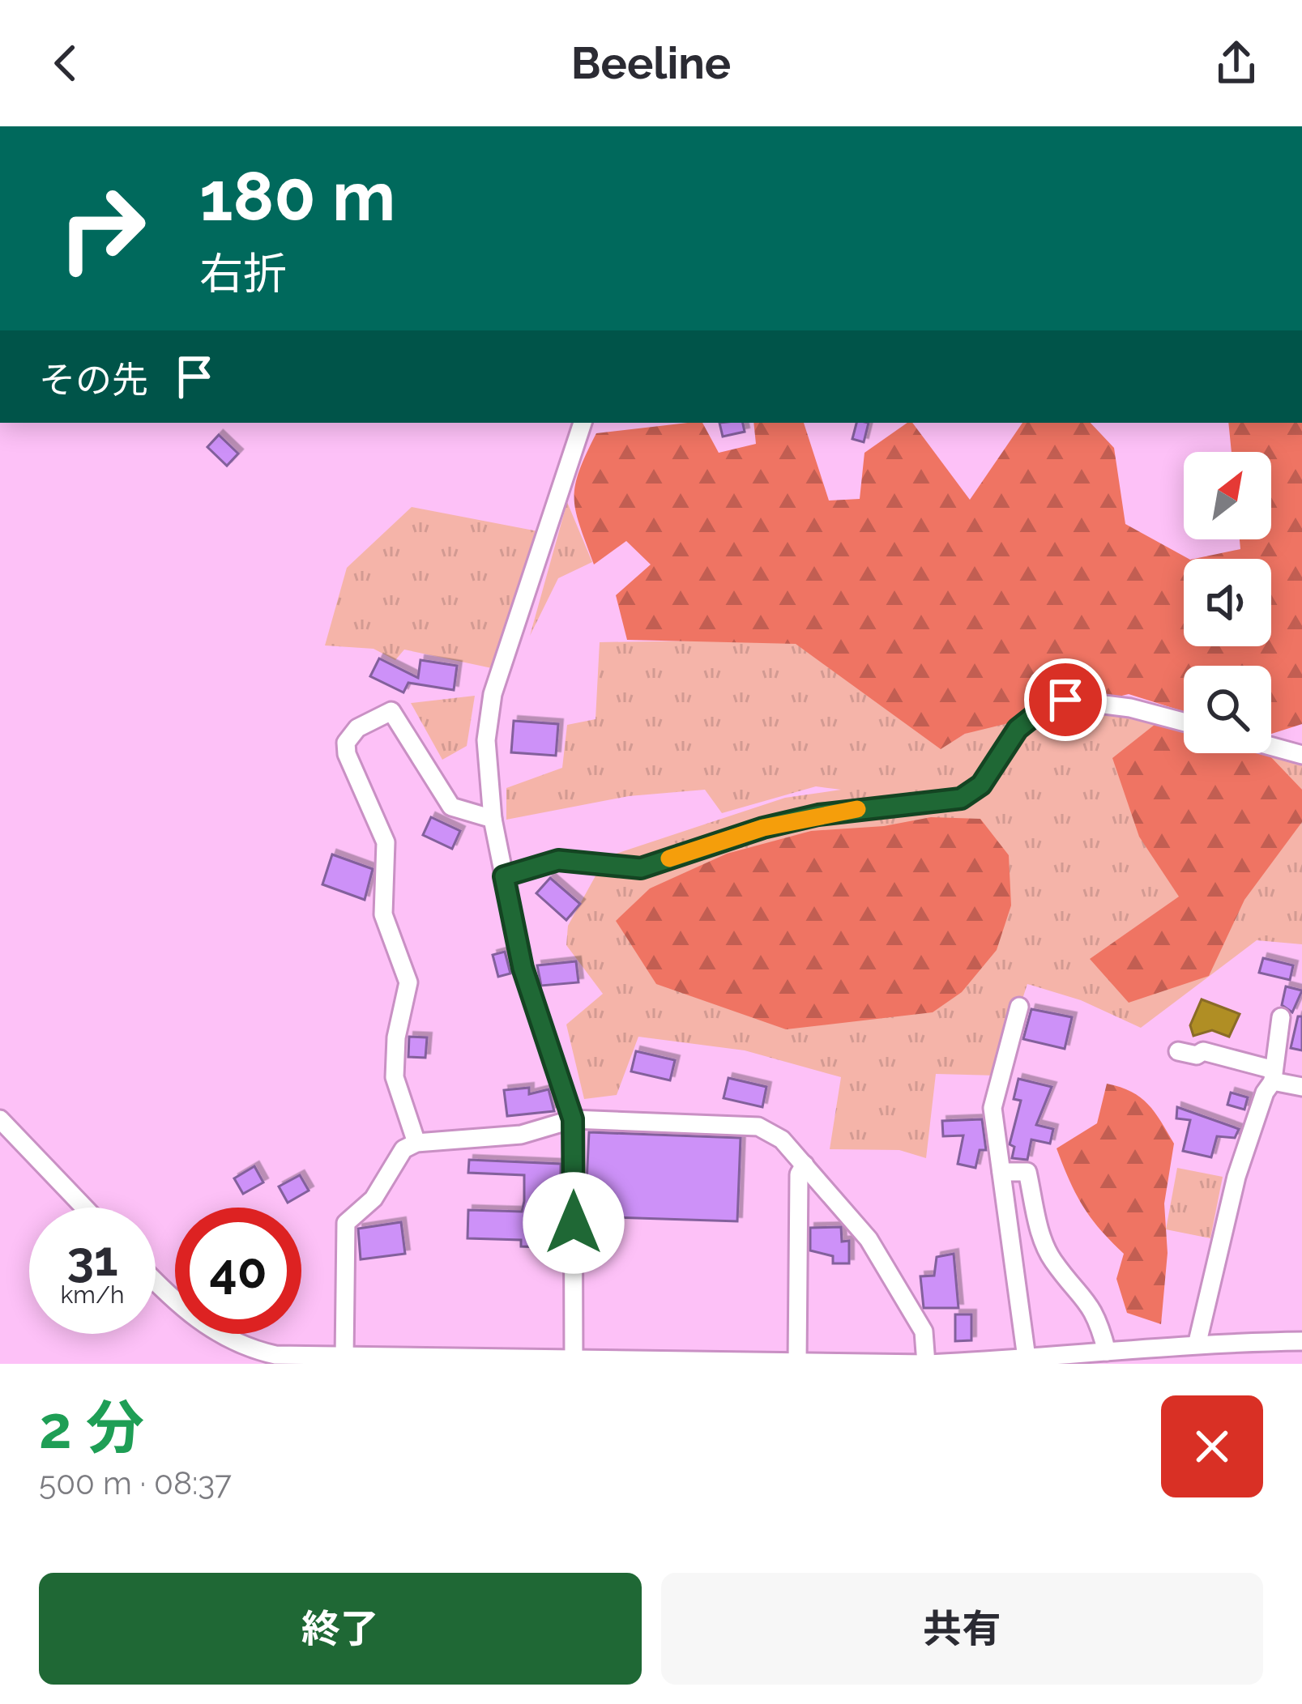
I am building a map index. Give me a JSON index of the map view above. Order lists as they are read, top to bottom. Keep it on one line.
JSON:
{"north":"top right","page":{"header":"Beeline","turn":["180 m","右折"],"then":"その先","speed":"31 km/h","limit":"40","heading":["2 分","500 m · 08:37"],"buttons":["終了","共有"]}}
